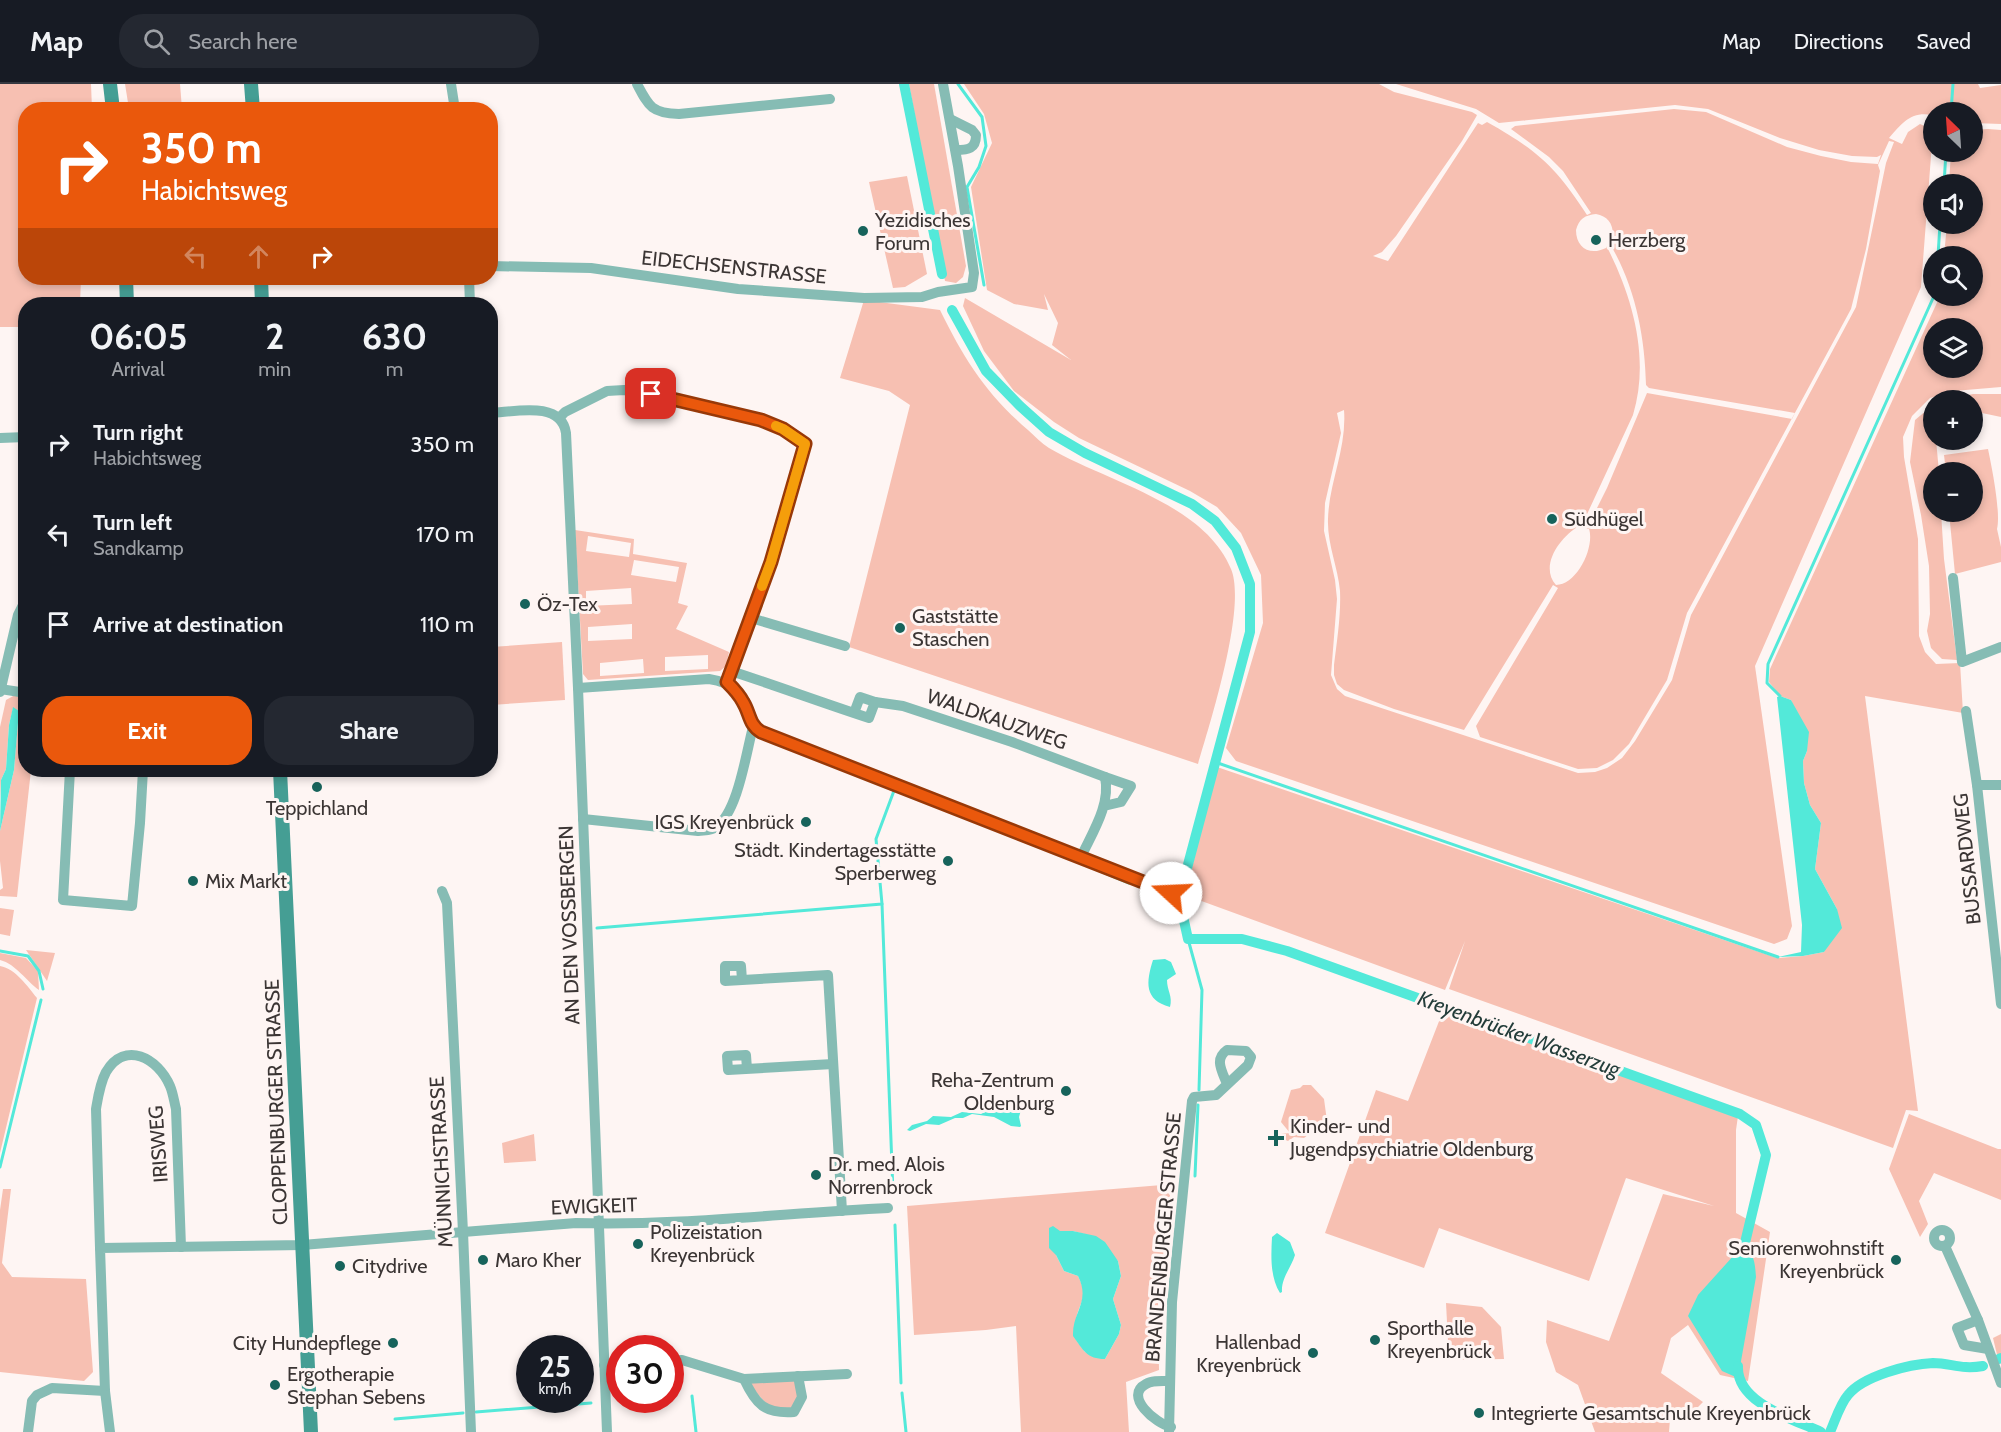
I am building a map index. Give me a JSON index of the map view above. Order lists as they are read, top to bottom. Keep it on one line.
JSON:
{"streets":{"main road":["CLOPPENBURGER STRASSE"],"street":["EIDECHSENSTRASSE","WALDKAUZWEG","BUSSARDWEG","AN DEN VOSSBERGEN","IRISWEG","MÜNNICHSTRASSE","EWIGKEIT","BRANDENBURGER STRASSE"]},"crossings":[["AN DEN VOSSBERGEN","EWIGKEIT"],["CLOPPENBURGER STRASSE","EWIGKEIT"],["IRISWEG","EWIGKEIT"],["MÜNNICHSTRASSE","EWIGKEIT"]],"water":["Kreyenbrücker Wasserzug"],"places":{"other":["Yezidisches Forum","Herzberg","Südhügel","Öz-Tex","Gaststätte Staschen","Teppichland","IGS Kreyenbrück","Städt. Kindertagesstätte Sperberweg","Mix Markt","Reha-Zentrum Oldenburg","Dr. med. Alois Norrenbrock","Polizeistation Kreyenbrück","Maro Kher","Seniorenwohnstift Kreyenbrück","Citydrive","Sporthalle Kreyenbrück","City Hundepflege","Hallenbad Kreyenbrück","Ergotherapie Stephan Sebens","Integrierte Gesamtschule Kreyenbrück"],"health":["Kinder- und Jugendpsychiatrie Oldenburg"]},"north":"top left","page":{"header":"Map","search":"Search here","nav":["Map","Directions","Saved"],"map_buttons":["+","−"],"turn":["350 m","Habichtsweg"],"eta":["06:05","Arrival","2","min","630","m"],"list":[{"name":"Turn right","note":"Habichtsweg","value":"350 m"},{"name":"Turn left","note":"Sandkamp","value":"170 m"},{"name":"Arrive at destination","value":"110 m"}],"buttons":["Exit","Share"],"speed":"25 km/h","limit":"30"}}
